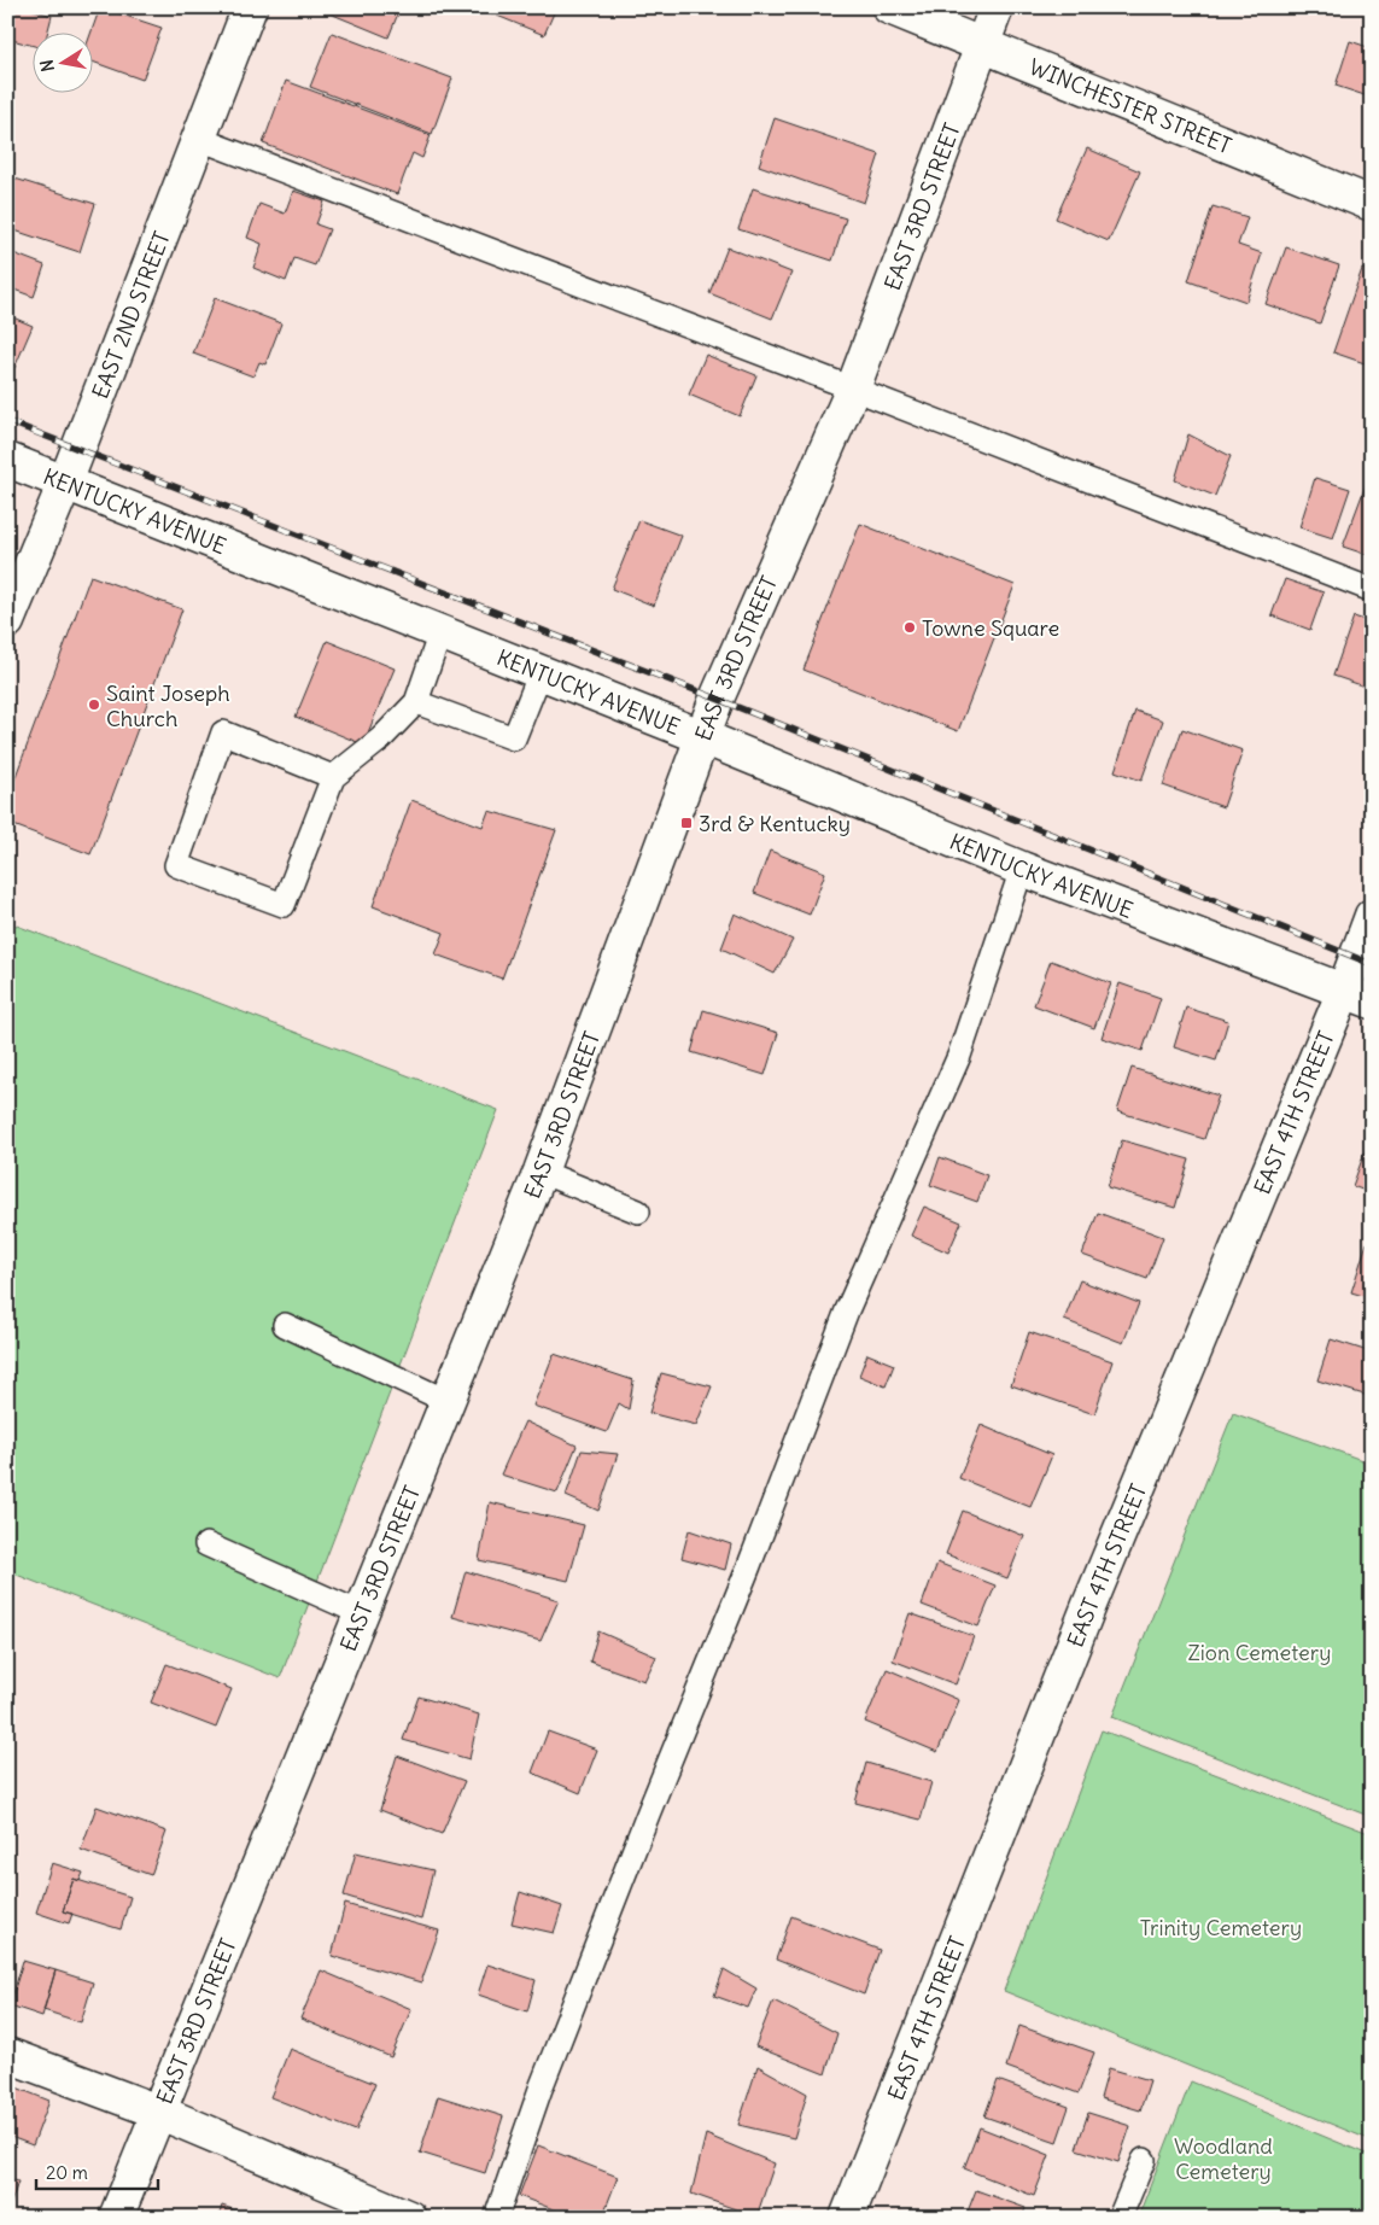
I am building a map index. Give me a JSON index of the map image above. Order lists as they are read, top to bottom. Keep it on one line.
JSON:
{"streets":{"street":["WINCHESTER STREET","EAST 3RD STREET","EAST 2ND STREET","KENTUCKY AVENUE","EAST 4TH STREET"]},"crossings":[["WINCHESTER STREET","EAST 3RD STREET"],["EAST 3RD STREET","KENTUCKY AVENUE"],["EAST 2ND STREET","KENTUCKY AVENUE"],["KENTUCKY AVENUE","EAST 4TH STREET"]],"parks":["Zion Cemetery","Trinity Cemetery","Woodland Cemetery"],"places":{"other":["Towne Square","Saint Joseph Church"],"transit":["3rd & Kentucky"]},"scale_bar":"20 m","north":"left"}
